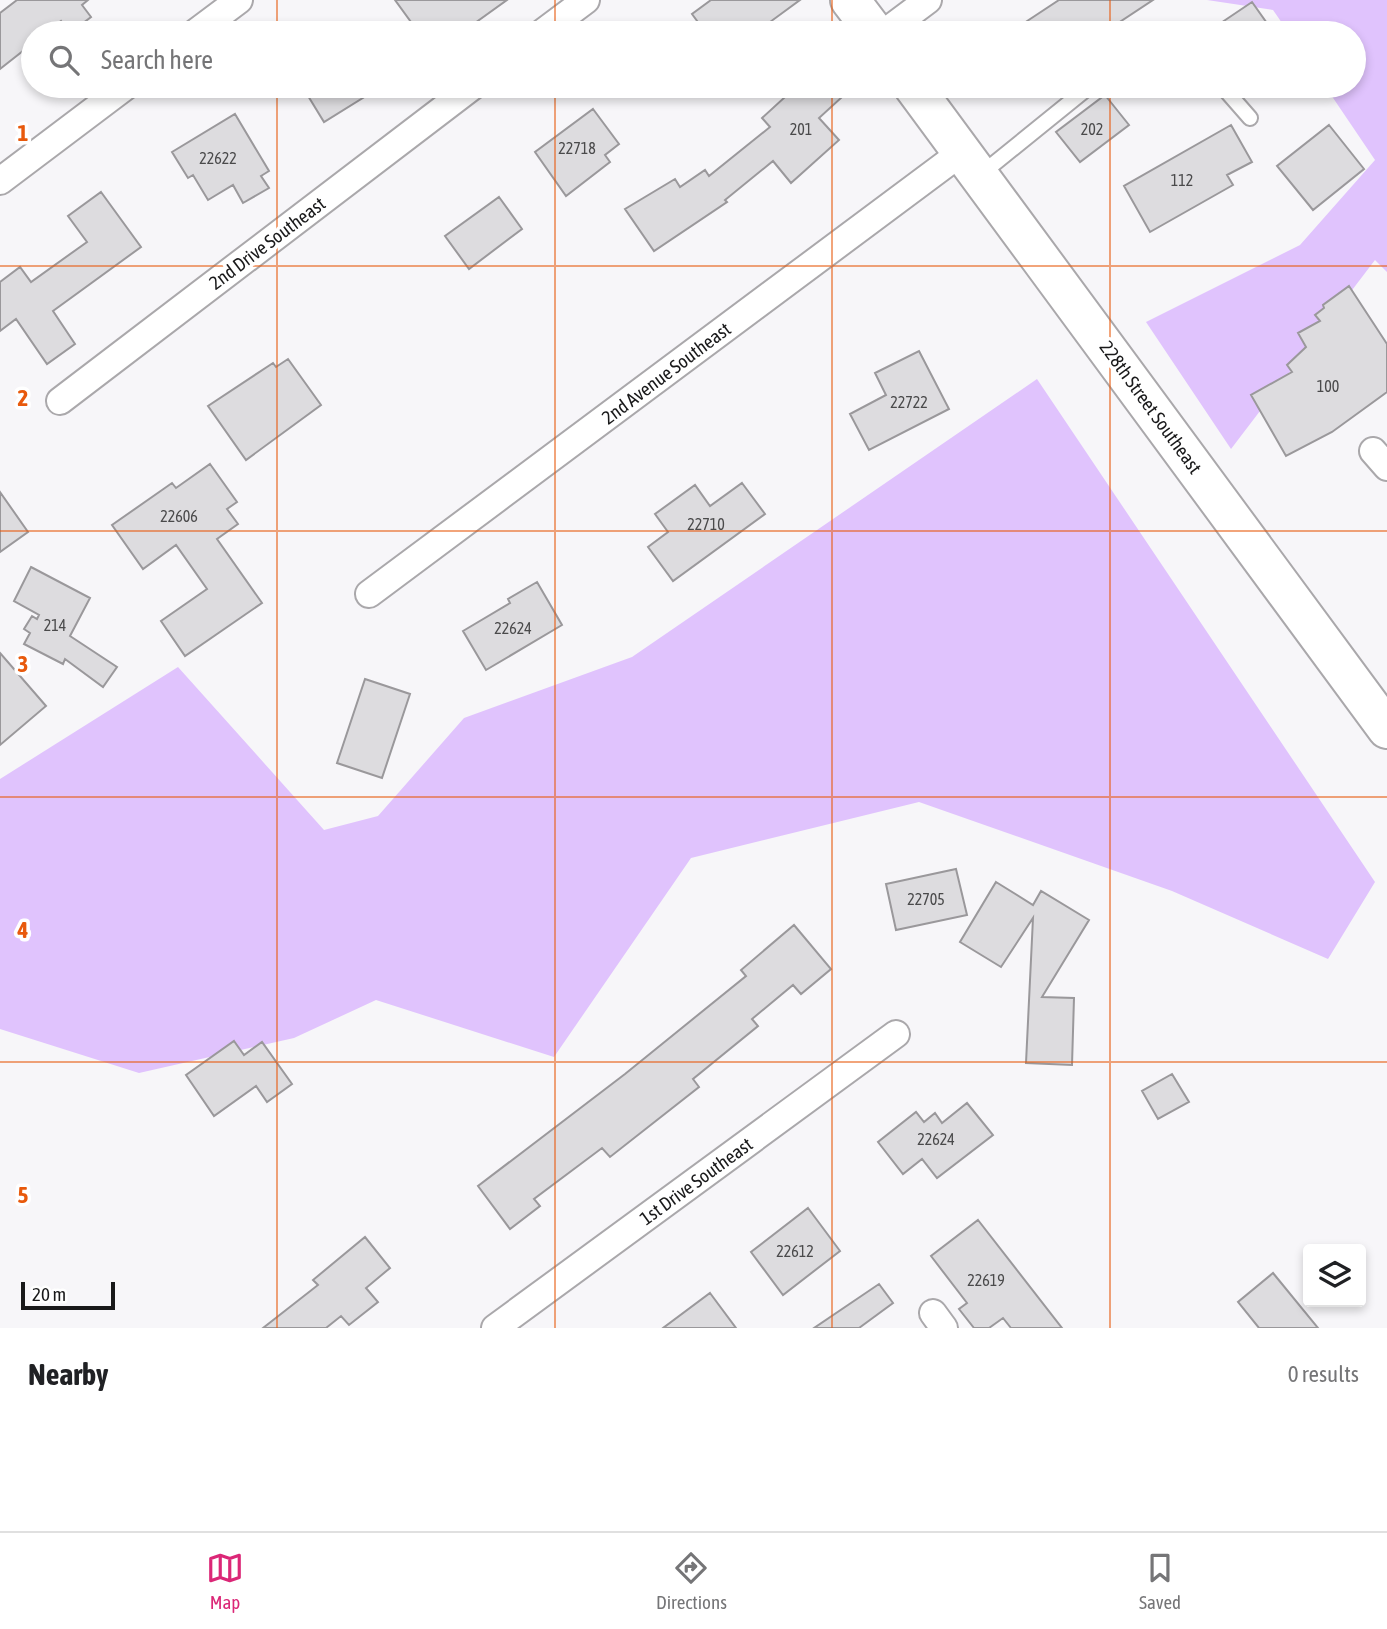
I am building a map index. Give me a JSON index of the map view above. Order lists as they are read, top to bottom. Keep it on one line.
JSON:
{"streets":{"main road":["228th Street Southeast"],"street":["2nd Drive Southeast","2nd Avenue Southeast","1st Drive Southeast"]},"crossings":[["2nd Avenue Southeast","228th Street Southeast"]],"house_numbers":["201","202","22718","22622","112","100","22722","22606","22710","214","22624","22705","22624","22612","22619"],"scale_bar":"20 m","page":{"search":"Search here","scale":"20 m","heading":["Nearby","0 results"],"nav":["Map","Directions","Saved"]},"grid":{"rows":["1","2","3","4","5"]}}
